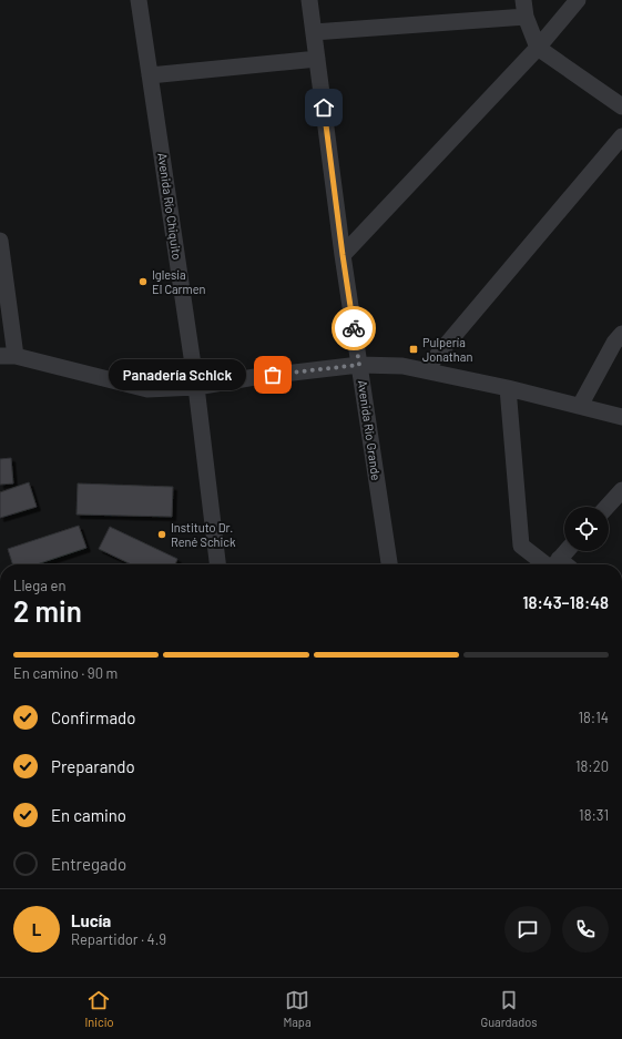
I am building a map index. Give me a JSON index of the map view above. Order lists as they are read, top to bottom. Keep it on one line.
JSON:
{"streets":{"street":["Avenida Río Chiquito","Avenida Río Grande"]},"places":{"other":["Iglesia El Carmen","Panadería Schick","Instituto Dr. René Schick"],"transit":["Pulpería Jonathan"]},"page":{"bubble":"Panadería Schick","heading":["2 min","Llega en","18:43–18:48"],"panel":["Lucía","Repartidor · 4.9"],"bar":"En camino · 90 m","list":[["Confirmado","18:14"],["Preparando","18:20"],["En camino","18:31"],"Entregado"],"round":"L","tabs":["Inicio","Mapa","Guardados"]}}
